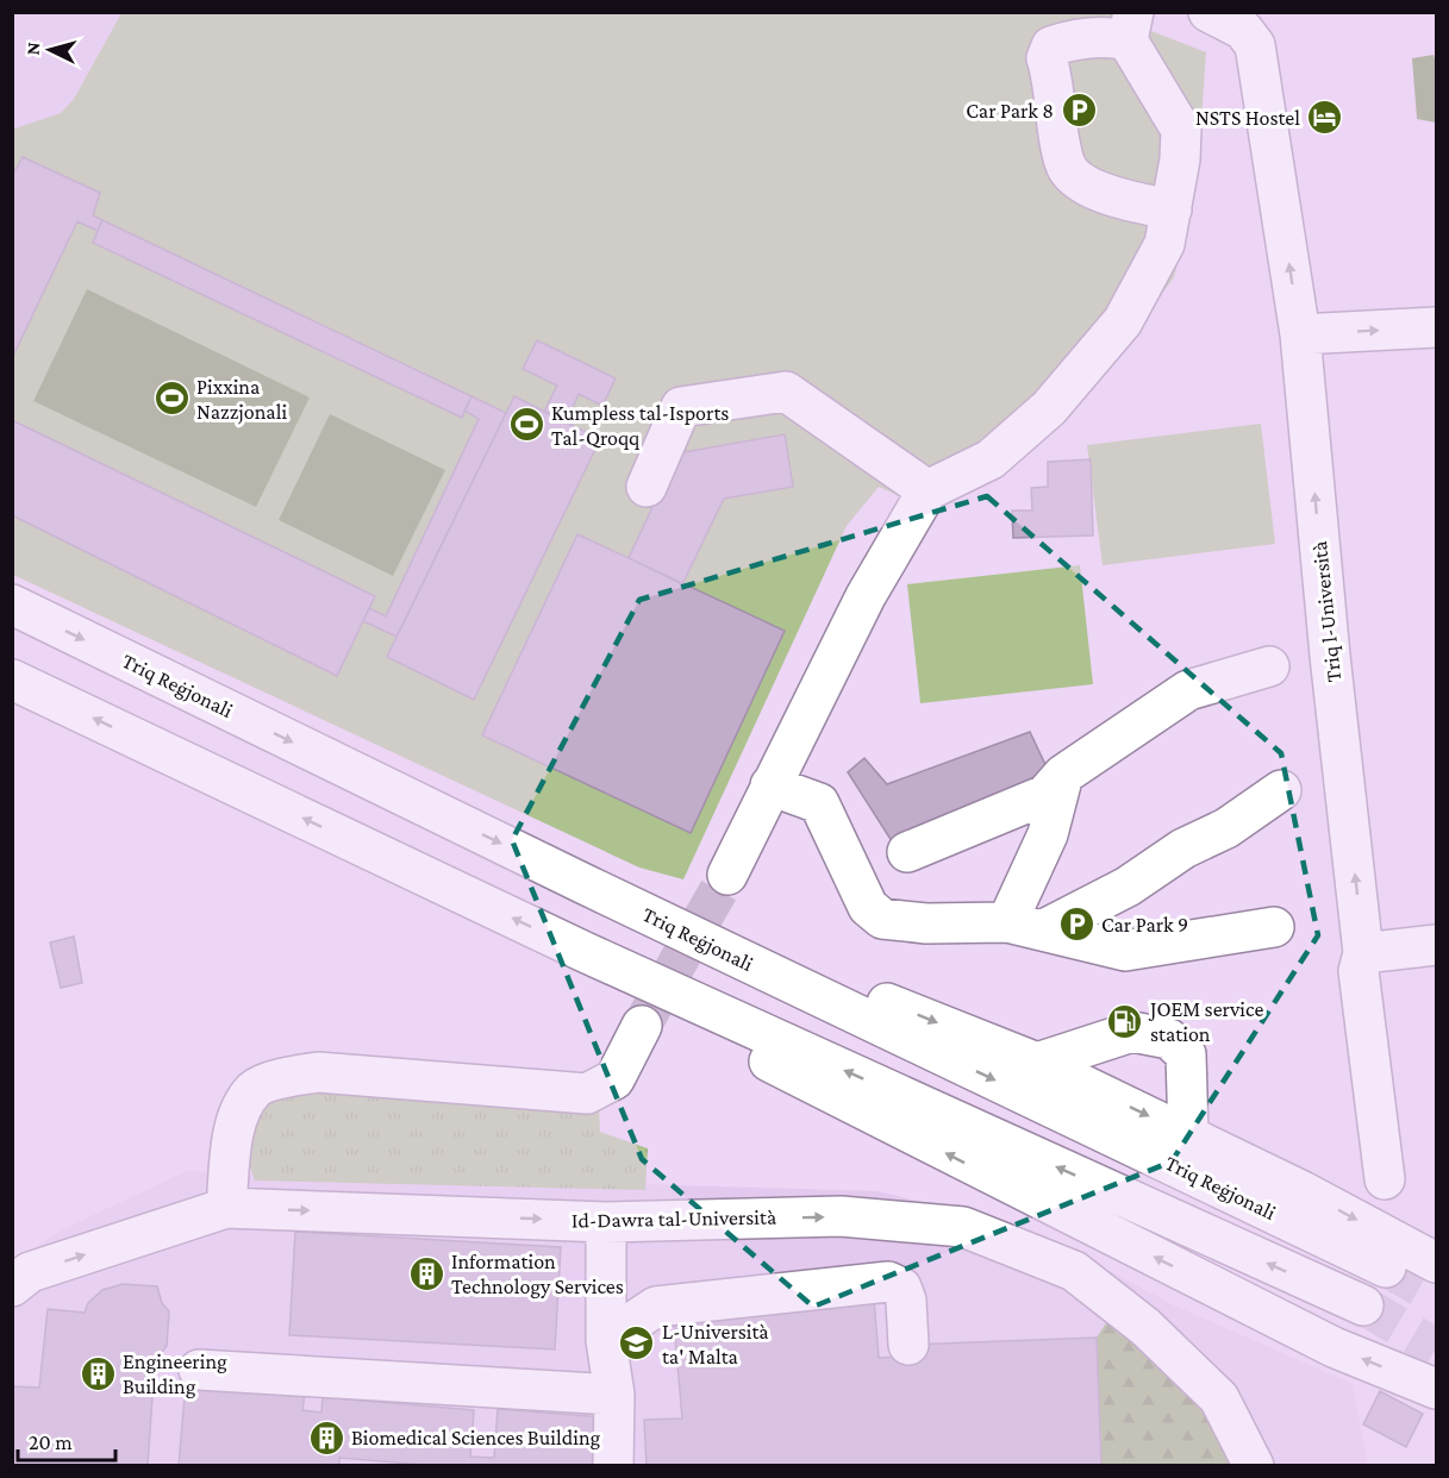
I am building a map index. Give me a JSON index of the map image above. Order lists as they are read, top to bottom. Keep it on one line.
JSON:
{"streets":{"main road":["Triq l-Università","Triq Reġjonali","Id-Dawra tal-Università"]},"one_way":["Triq l-Università"],"places":{"parking":["Car Park 8","Car Park 9"],"hotel":["NSTS Hostel"],"sports":["Pixxina Nazzjonali","Kumpless tal-Isports Tal-Qroqq"],"fuel station":["JOEM service station"],"building":["Information Technology Services","Engineering Building","Biomedical Sciences Building"],"school or university":["L-Università ta' Malta"]},"scale_bar":"20 m","north":"left"}
